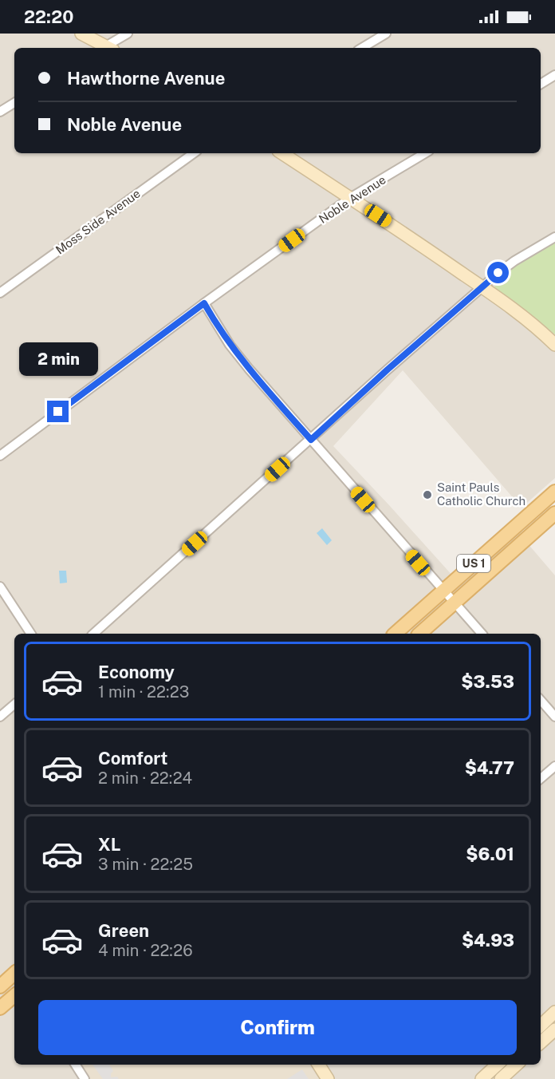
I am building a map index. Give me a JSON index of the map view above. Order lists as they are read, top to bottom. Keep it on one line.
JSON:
{"streets":{"main road":["US 1"],"street":["Noble Avenue","Moss Side Avenue"]},"places":["Saint Pauls Catholic Church"],"page":{"status":"22:20","banner":["Hawthorne Avenue","Noble Avenue"],"bubble":"2 min","list":[{"name":"Economy","note":"1 min · 22:23","value":"$3.53"},{"name":"Comfort","note":"2 min · 22:24","value":"$4.77"},{"name":"XL","note":"3 min · 22:25","value":"$6.01"},{"name":"Green","note":"4 min · 22:26","value":"$4.93"}],"buttons":"Confirm"}}
